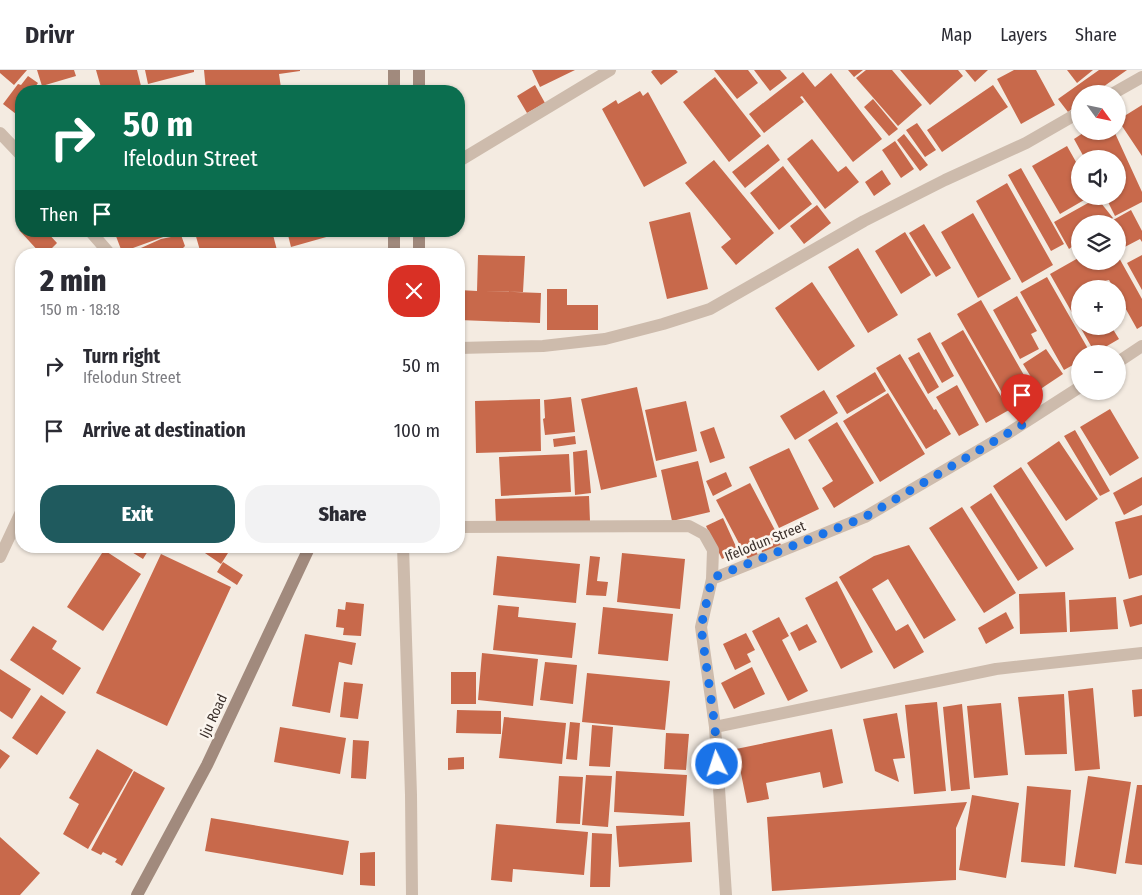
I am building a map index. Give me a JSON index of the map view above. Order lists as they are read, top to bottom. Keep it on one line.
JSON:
{"streets":{"main road":["Iju Road"],"street":["Ifelodun Street"]},"north":"bottom right","page":{"header":"Drivr","nav":["Map","Layers","Share"],"map_buttons":["+","−"],"turn":["50 m","Ifelodun Street"],"then":"Then","heading":["2 min","150 m · 18:18"],"list":[{"name":"Turn right","note":"Ifelodun Street","value":"50 m"},{"name":"Arrive at destination","value":"100 m"}],"buttons":["Exit","Share"]}}
